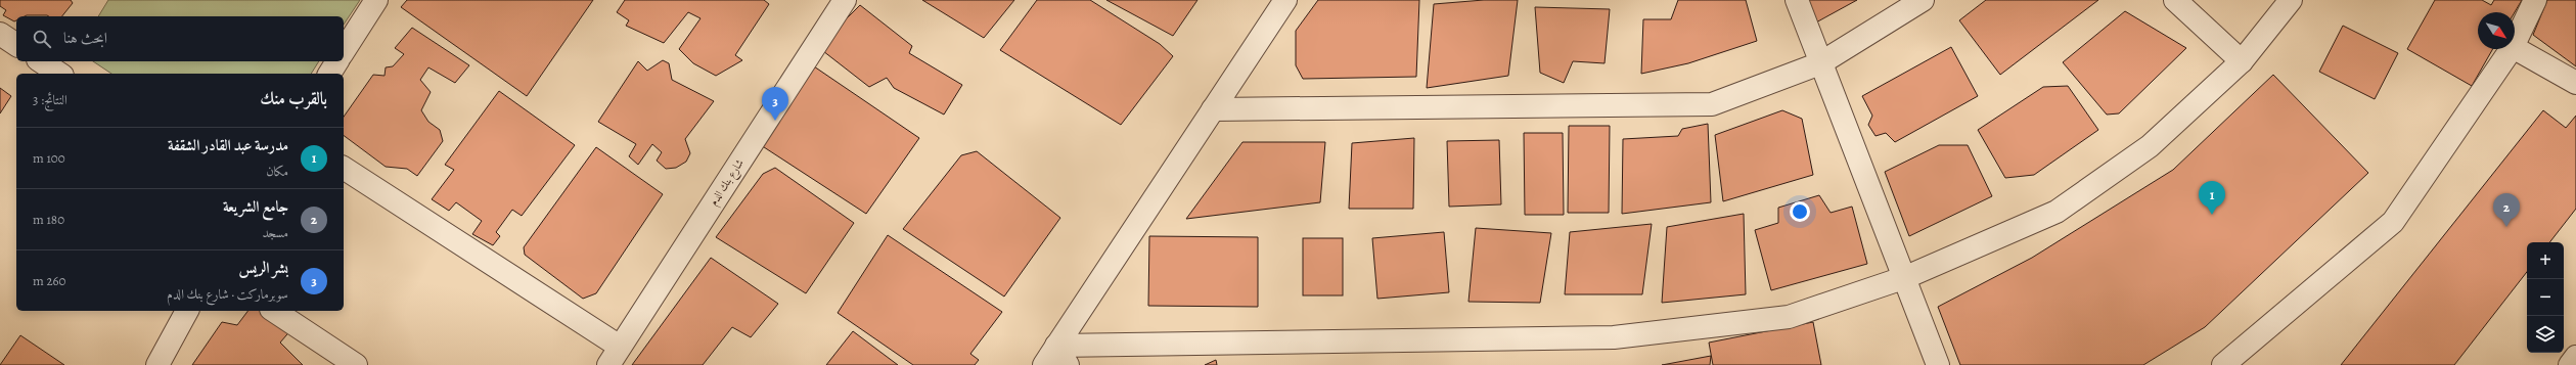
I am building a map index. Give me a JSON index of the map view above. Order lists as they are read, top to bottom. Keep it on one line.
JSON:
{"streets":{"street":["شارع بنك الدم"]},"north":"bottom right","page":{"search":"ابحث هنا","heading":["بالقرب منك","النتائج: 3"],"pins":["3","1","2"],"list":[{"mark":"1","name":"مدرسة عبد القادر الشقفة","note":"مكان","value":"100 m"},{"mark":"2","name":"جامع الشريعة","note":"مسجد","value":"180 m"},{"mark":"3","name":"بشر الريس","note":"سوبرماركت · شارع بنك الدم","value":"260 m"}],"map_buttons":["+","−"]}}
